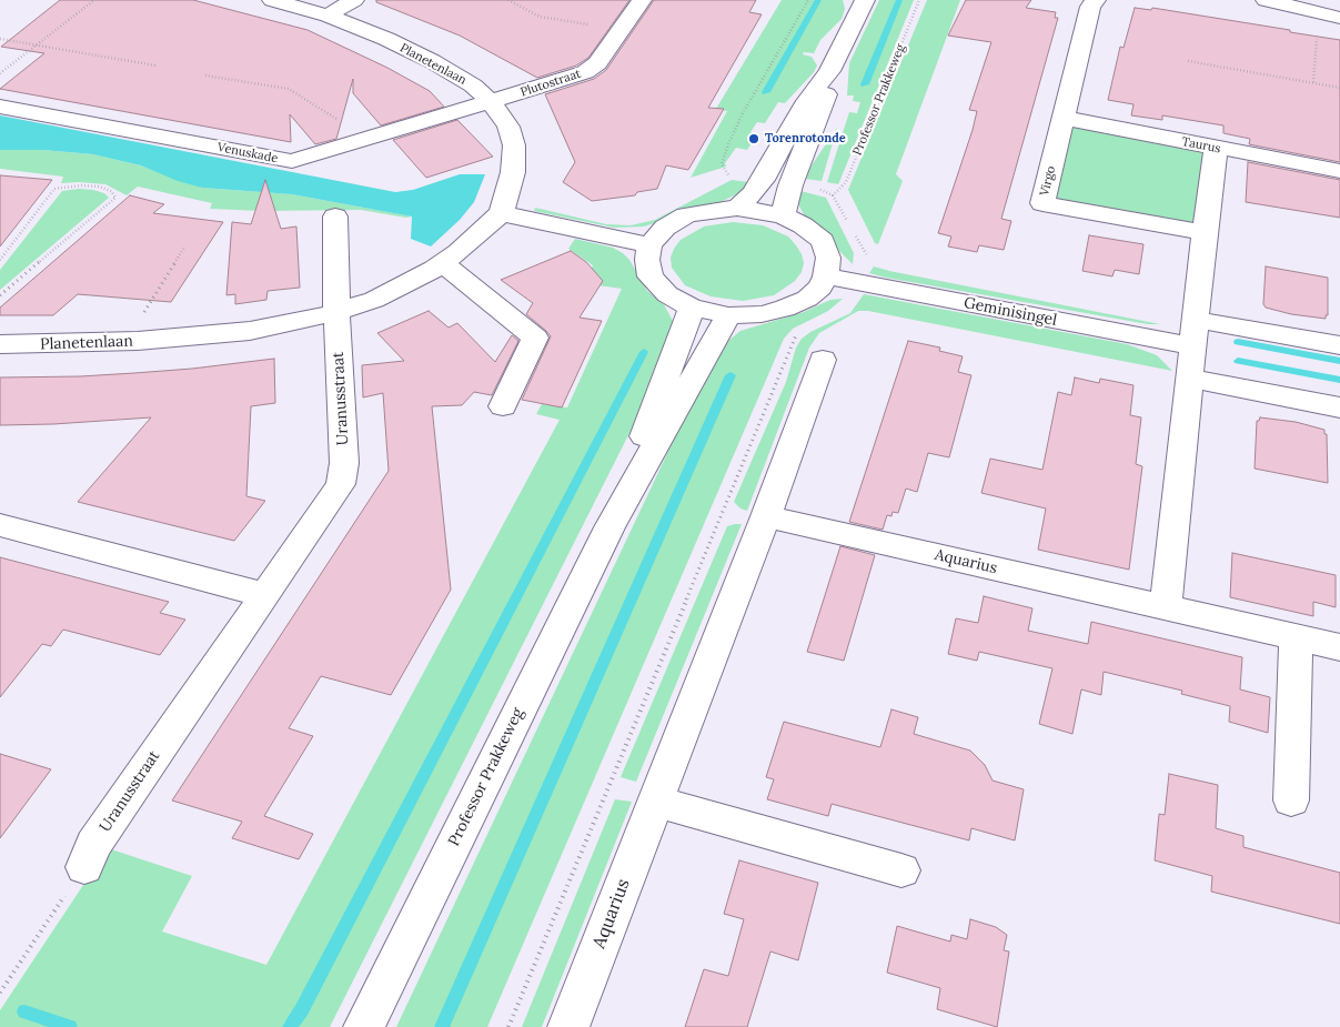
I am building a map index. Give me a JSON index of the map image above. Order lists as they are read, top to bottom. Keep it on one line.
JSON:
{"streets":{"street":["Planetenlaan","Plutostraat","Professor Prakkeweg","Taurus","Venuskade","Virgo","Geminisingel","Uranusstraat","Aquarius"]},"crossings":[["Planetenlaan","Plutostraat"],["Planetenlaan","Venuskade"],["Planetenlaan","Uranusstraat"],["Plutostraat","Venuskade"],["Professor Prakkeweg","Geminisingel"],["Taurus","Virgo"]],"places":["Torenrotonde"]}
